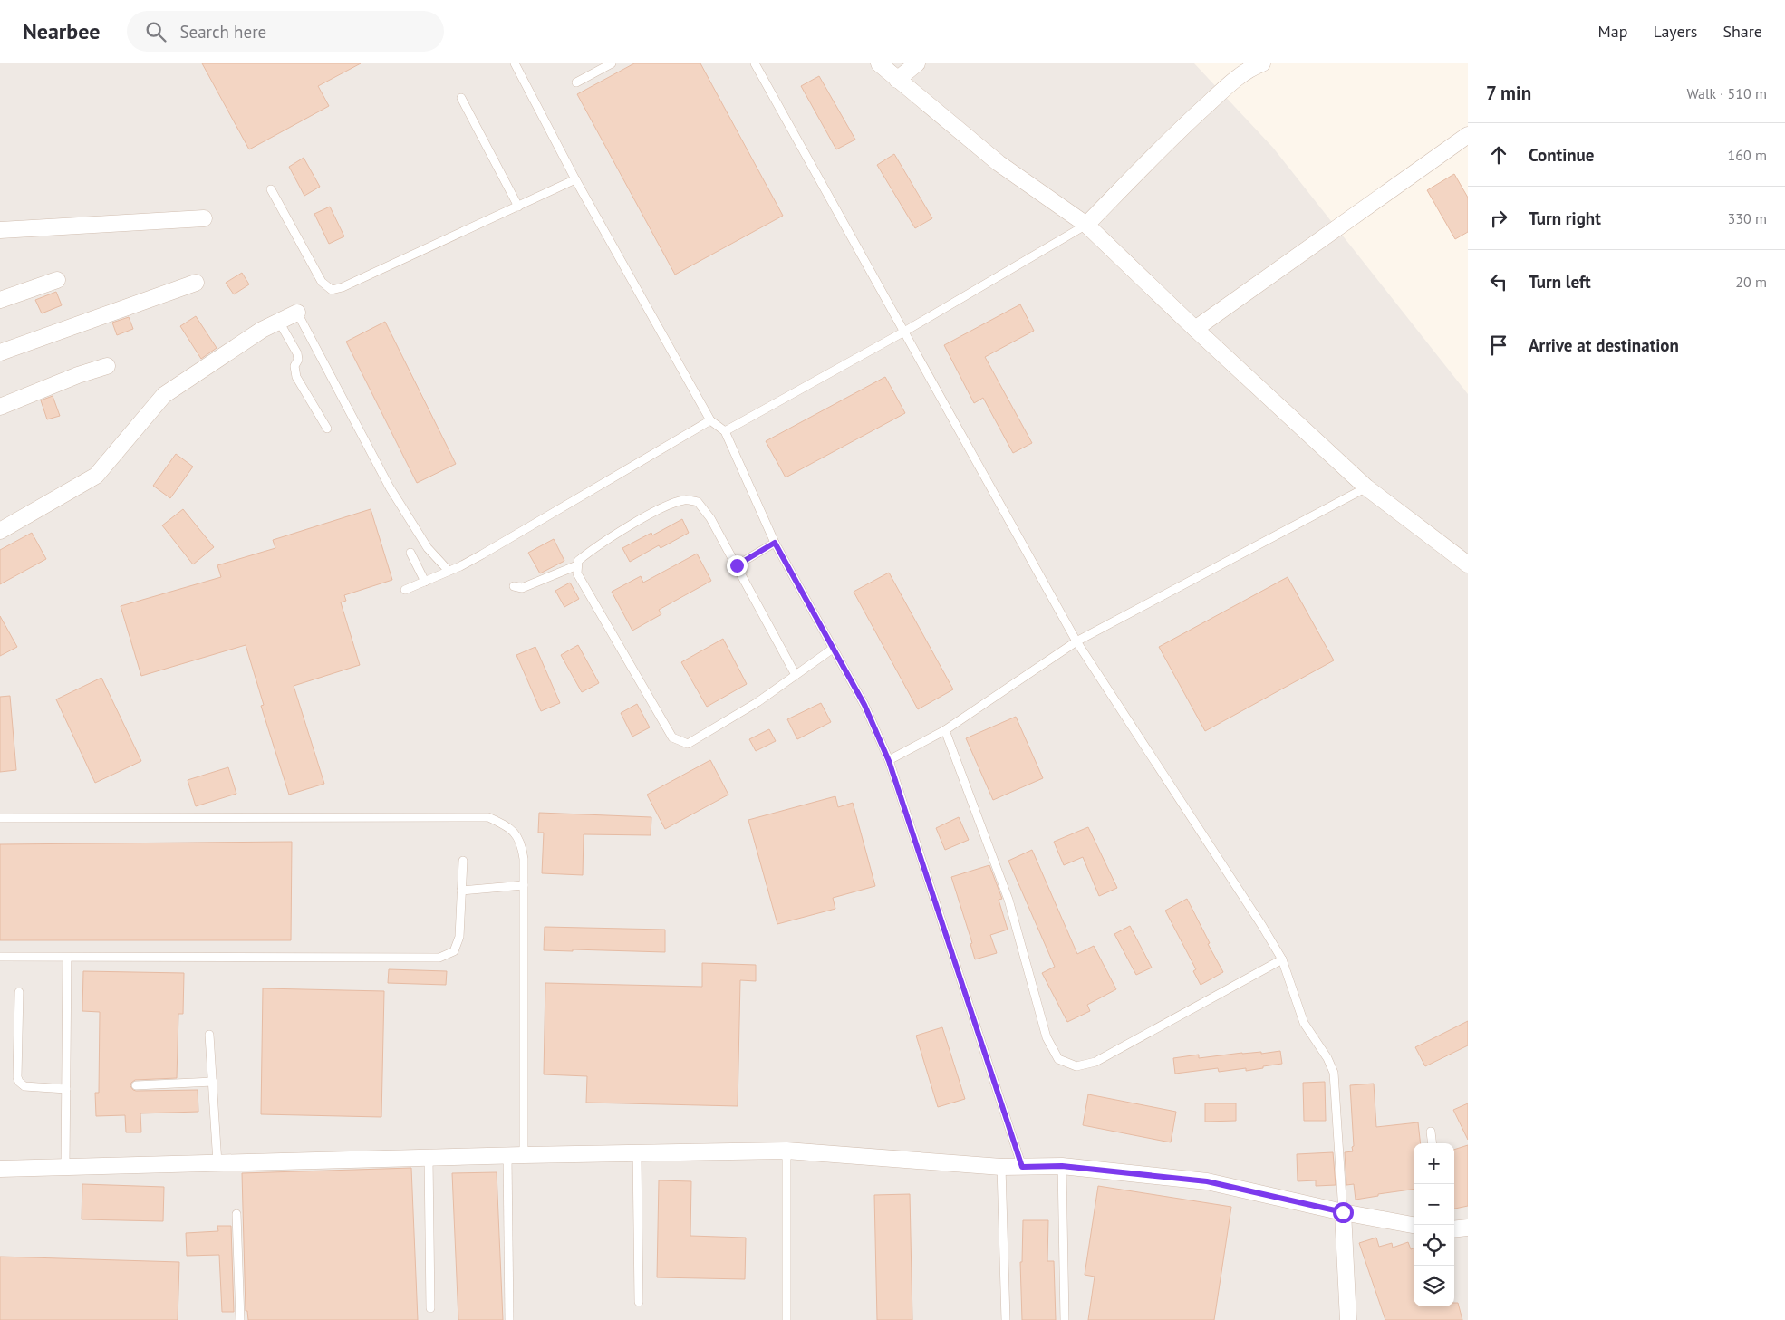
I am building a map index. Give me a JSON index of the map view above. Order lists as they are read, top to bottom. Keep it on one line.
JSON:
{"page":{"header":"Nearbee","search":"Search here","nav":["Map","Layers","Share"],"heading":["7 min","Walk · 510 m"],"list":[["Continue","160 m"],["Turn right","330 m"],["Turn left","20 m"],"Arrive at destination"],"map_buttons":["+","−"]}}
